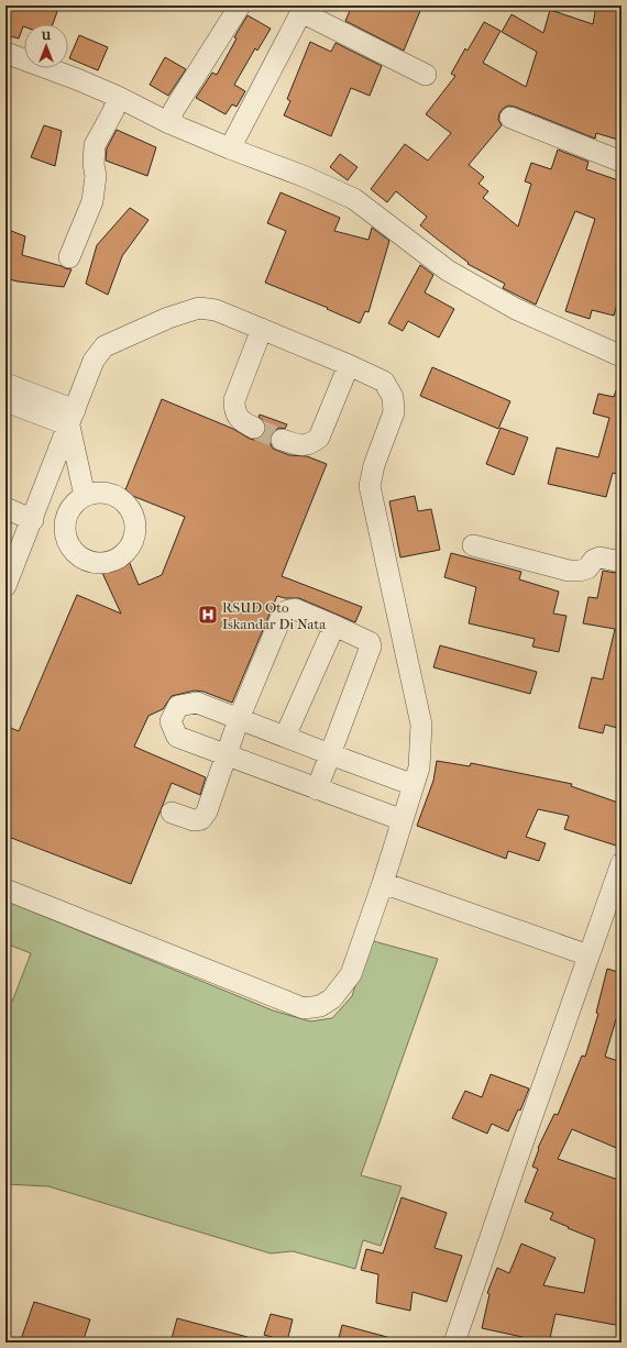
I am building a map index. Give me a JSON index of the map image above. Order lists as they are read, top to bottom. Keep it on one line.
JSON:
{"places":{"hospital":["RSUD Oto Iskandar Di Nata"]},"north":"top"}
